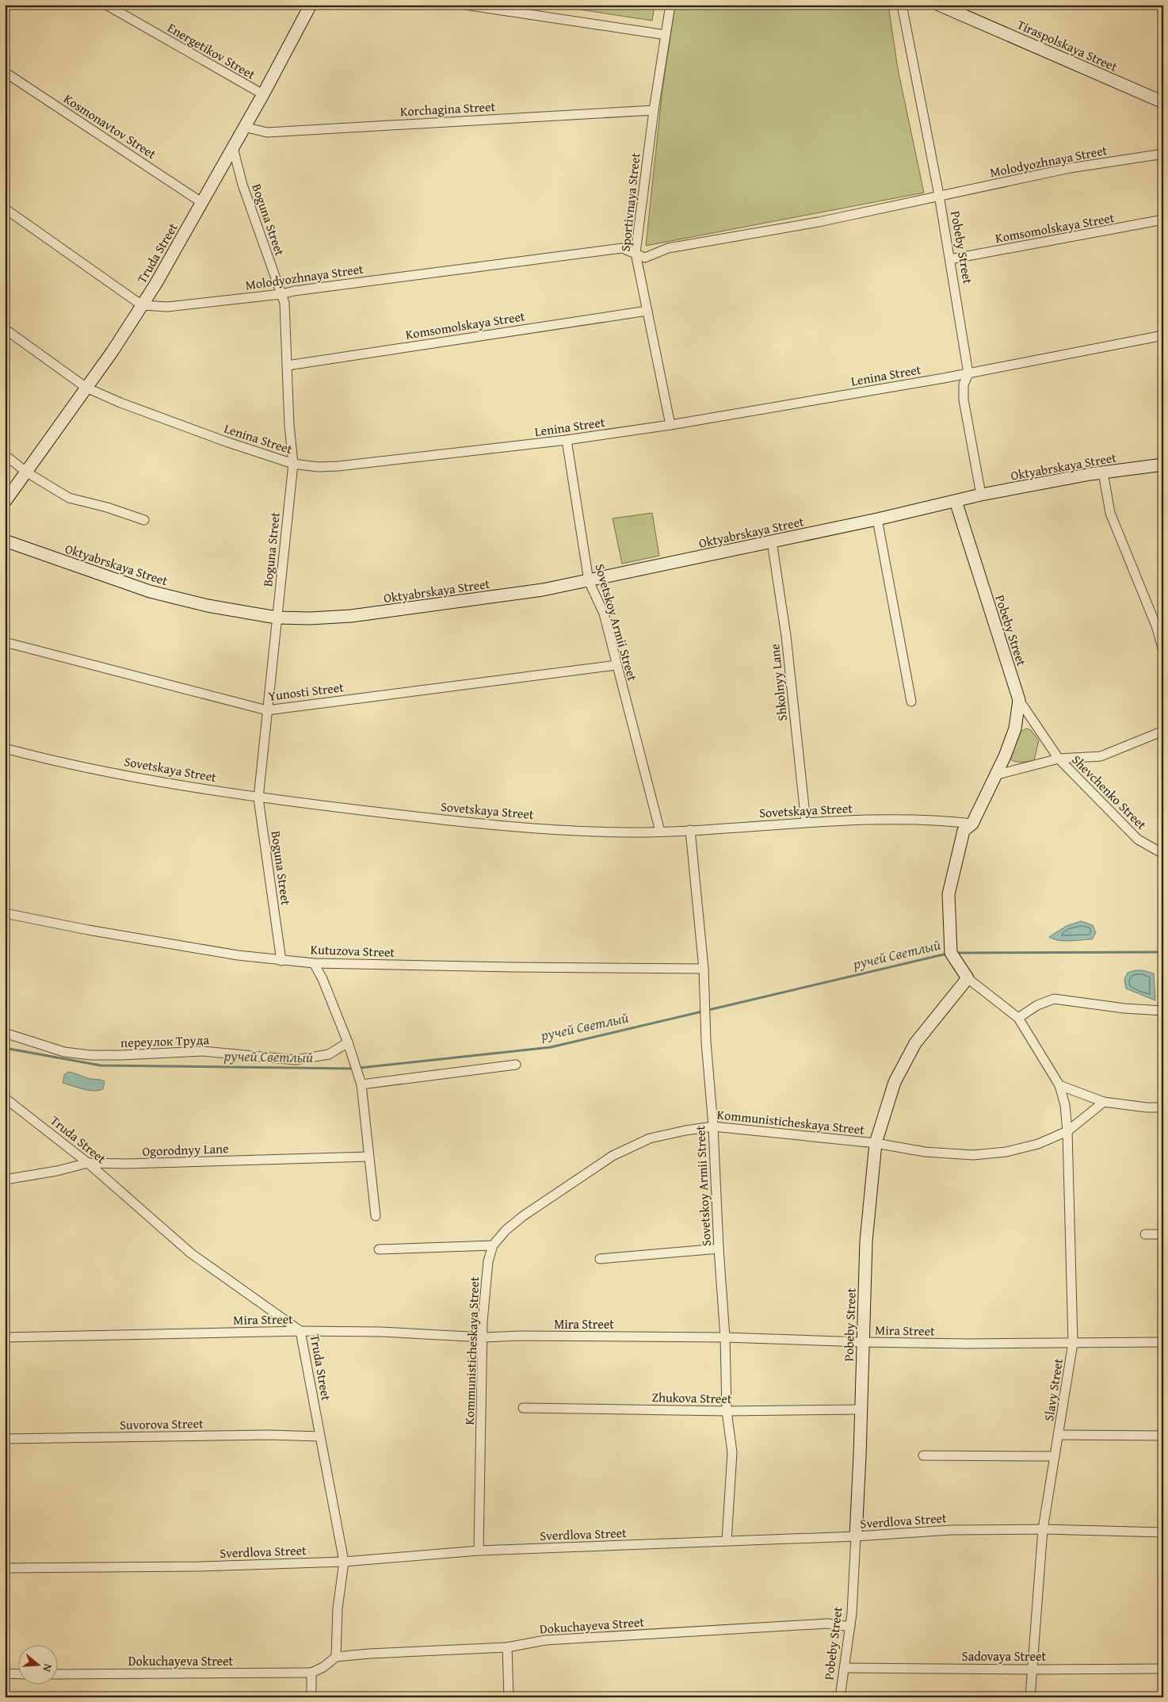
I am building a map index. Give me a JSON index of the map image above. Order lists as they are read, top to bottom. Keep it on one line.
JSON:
{"streets":{"street":["Tiraspolskaya Street","Energetikov Street","Korchagina Street","Kosmonavtov Street","Molodyozhnaya Street","Sportivnaya Street","Boguna Street","Komsomolskaya Street","Pobeby Street","Truda Street","Lenina Street","Oktyabrskaya Street","Sovetskoy Armii Street","Shkolnyy Lane","Yunosti Street","Sovetskaya Street","Shevchenko Street","Kutuzova Street","переулок Труда","Kommunisticheskaya Street","Ogorodnyy Lane","Mira Street","Slavy Street","Zhukova Street","Suvorova Street","Sverdlova Street","Dokuchayeva Street","Sadovaya Street"]},"crossings":[["Energetikov Street","Truda Street"],["Korchagina Street","Sportivnaya Street"],["Korchagina Street","Truda Street"],["Kosmonavtov Street","Truda Street"],["Molodyozhnaya Street","Sportivnaya Street"],["Molodyozhnaya Street","Boguna Street"],["Molodyozhnaya Street","Pobeby Street"],["Molodyozhnaya Street","Truda Street"],["Sportivnaya Street","Komsomolskaya Street"],["Sportivnaya Street","Lenina Street"],["Boguna Street","Komsomolskaya Street"],["Boguna Street","Truda Street"],["Boguna Street","Lenina Street"],["Boguna Street","Oktyabrskaya Street"],["Boguna Street","Yunosti Street"],["Boguna Street","Sovetskaya Street"],["Boguna Street","Kutuzova Street"],["Komsomolskaya Street","Pobeby Street"],["Pobeby Street","Lenina Street"],["Pobeby Street","Oktyabrskaya Street"],["Pobeby Street","Shevchenko Street"],["Pobeby Street","Kommunisticheskaya Street"],["Pobeby Street","Mira Street"],["Pobeby Street","Zhukova Street"],["Pobeby Street","Sverdlova Street"],["Pobeby Street","Dokuchayeva Street"],["Pobeby Street","Sadovaya Street"],["Truda Street","Lenina Street"],["Truda Street","Ogorodnyy Lane"],["Truda Street","Mira Street"],["Truda Street","Suvorova Street"],["Truda Street","Sverdlova Street"],["Truda Street","Dokuchayeva Street"],["Lenina Street","Sovetskoy Armii Street"],["Oktyabrskaya Street","Sovetskoy Armii Street"],["Oktyabrskaya Street","Shkolnyy Lane"],["Sovetskoy Armii Street","Yunosti Street"],["Sovetskoy Armii Street","Sovetskaya Street"],["Sovetskoy Armii Street","Kutuzova Street"],["Sovetskoy Armii Street","Kommunisticheskaya Street"],["Sovetskoy Armii Street","Mira Street"],["Sovetskoy Armii Street","Zhukova Street"],["Sovetskoy Armii Street","Sverdlova Street"],["Shkolnyy Lane","Sovetskaya Street"],["Kommunisticheskaya Street","Mira Street"],["Kommunisticheskaya Street","Slavy Street"],["Kommunisticheskaya Street","Sverdlova Street"],["Mira Street","Slavy Street"],["Slavy Street","Sverdlova Street"],["Slavy Street","Sadovaya Street"]],"water":["ручей Светлый"],"north":"right"}
